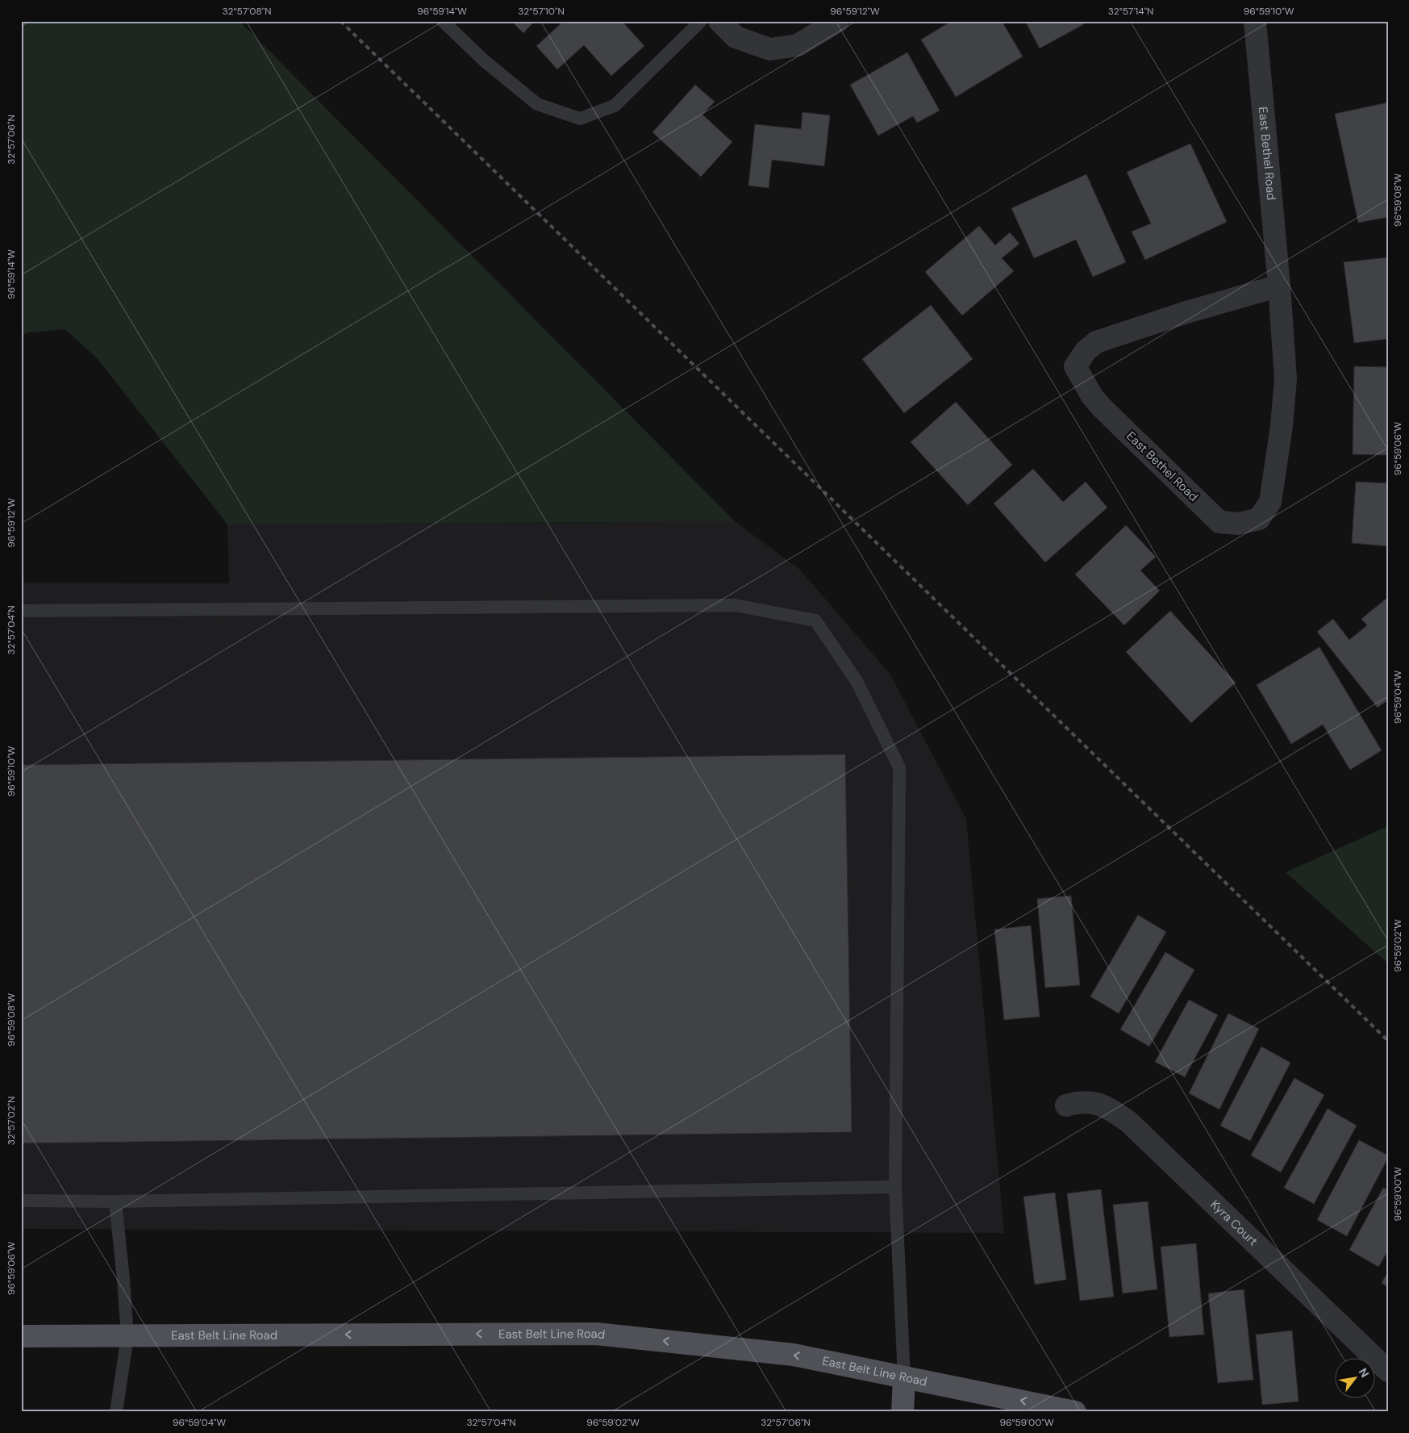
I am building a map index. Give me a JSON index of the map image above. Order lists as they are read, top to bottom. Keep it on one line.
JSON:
{"streets":{"main road":["East Belt Line Road"],"street":["East Bethel Road","Kyra Court"]},"one_way":["East Belt Line Road"],"north":"top right","coordinates":["32°57'08\"N","96°59'14\"W","32°57'10\"N","96°59'12\"W","32°57'14\"N","96°59'10\"W","32°57'06\"N","96°59'08\"W","96°59'06\"W","32°57'04\"N","96°59'04\"W","96°59'02\"W","32°57'02\"N","96°59'00\"W"]}
